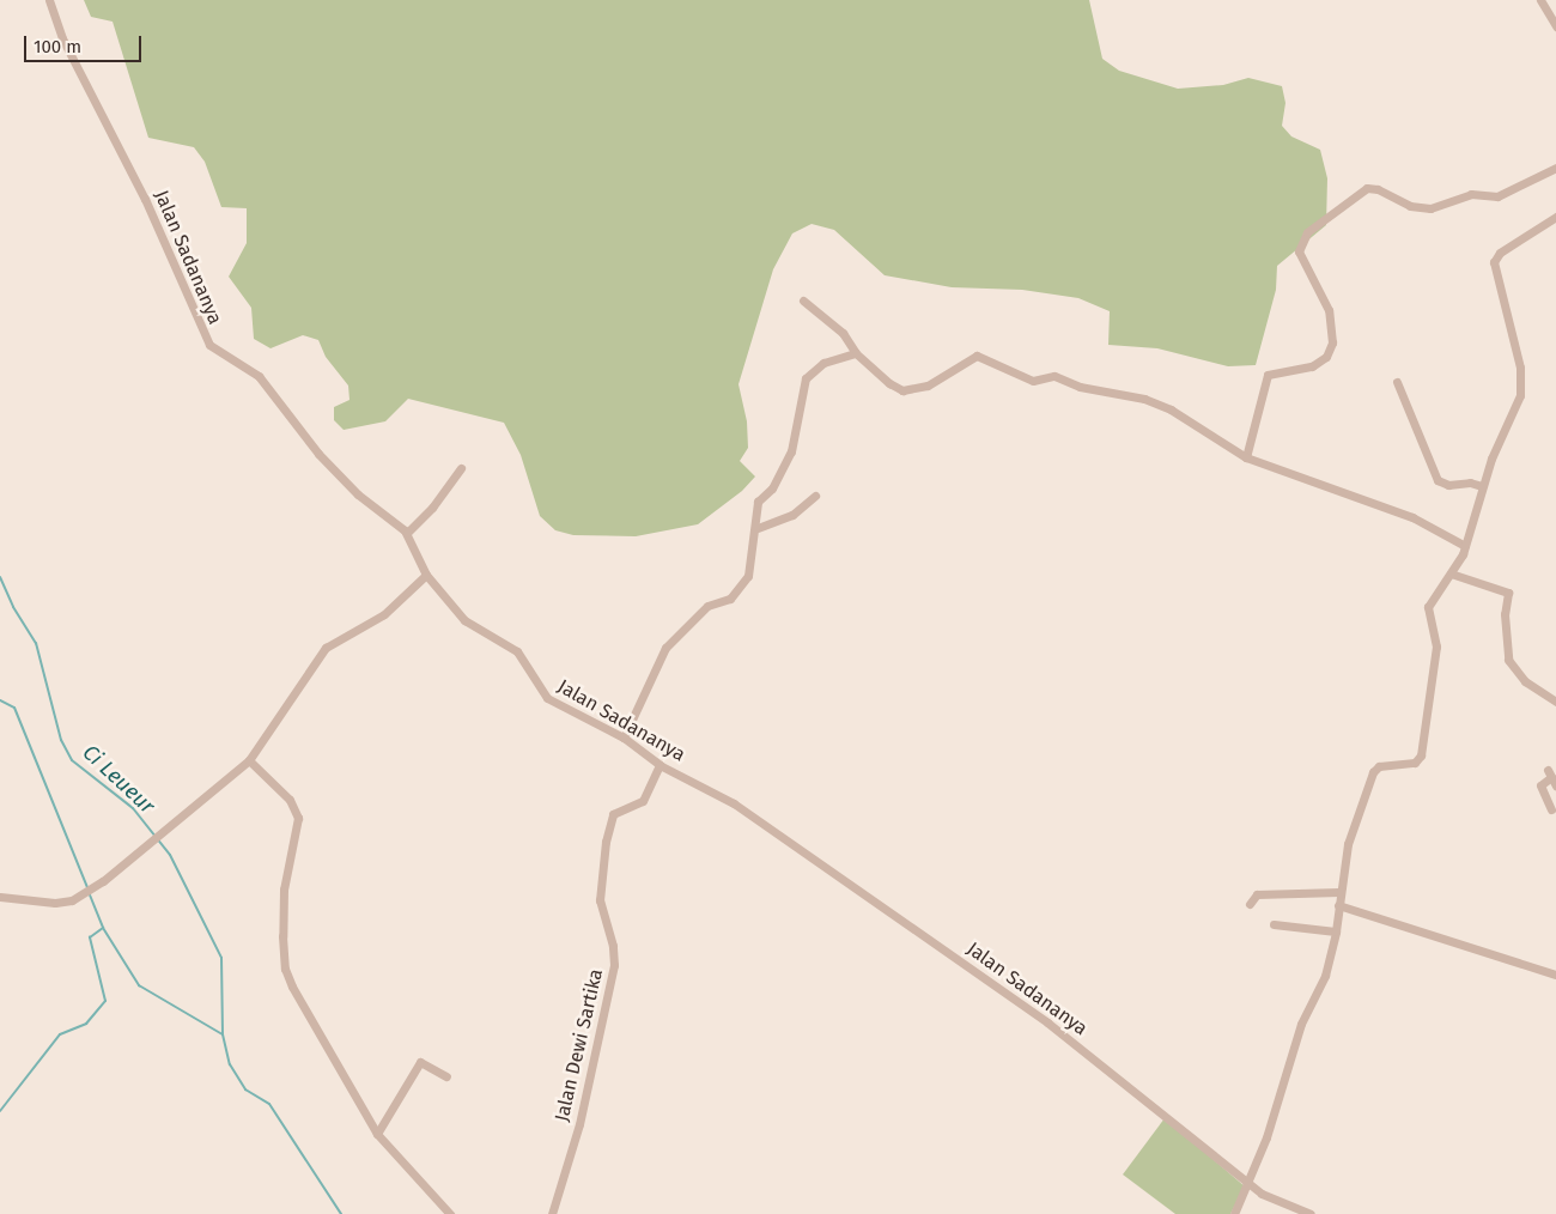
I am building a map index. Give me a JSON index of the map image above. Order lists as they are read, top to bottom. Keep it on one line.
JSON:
{"streets":{"street":["Jalan Sadananya","Jalan Dewi Sartika"]},"crossings":[["Jalan Sadananya","Jalan Dewi Sartika"]],"water":["Ci Leueur"],"scale_bar":"100 m"}
